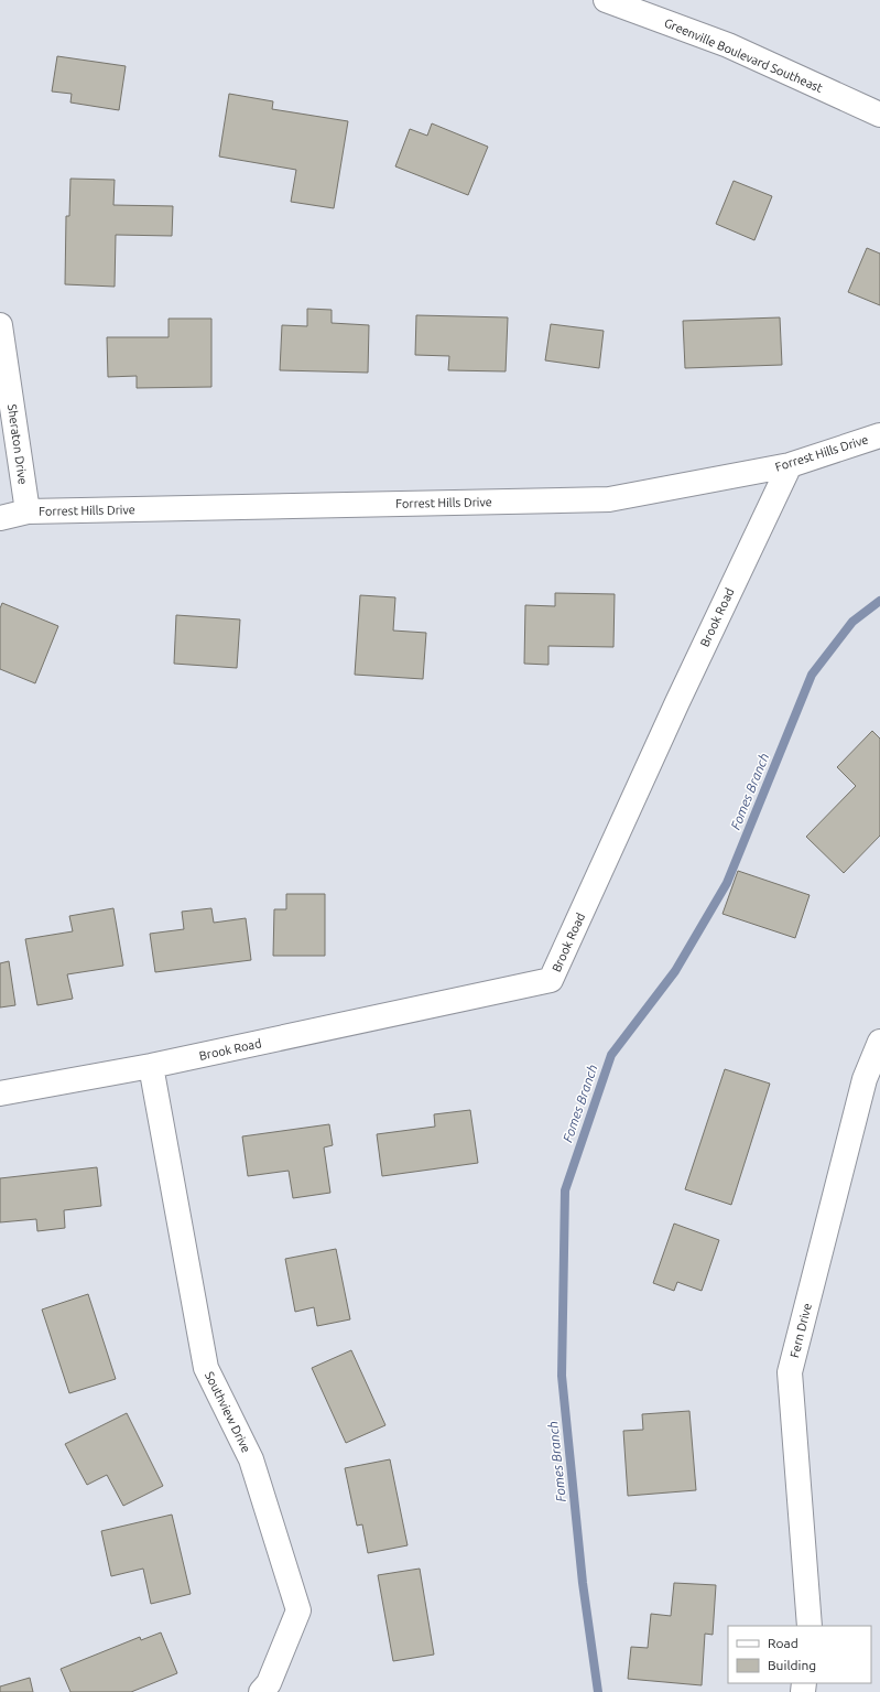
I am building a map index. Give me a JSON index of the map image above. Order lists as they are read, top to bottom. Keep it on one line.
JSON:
{"streets":{"main road":["Greenville Boulevard Southeast","Sheraton Drive","Forrest Hills Drive","Brook Road","Fern Drive","Southview Drive"]},"crossings":[["Sheraton Drive","Forrest Hills Drive"],["Forrest Hills Drive","Brook Road"],["Brook Road","Southview Drive"]],"water":["Fomes Branch"],"legend":["Road","Building"]}
